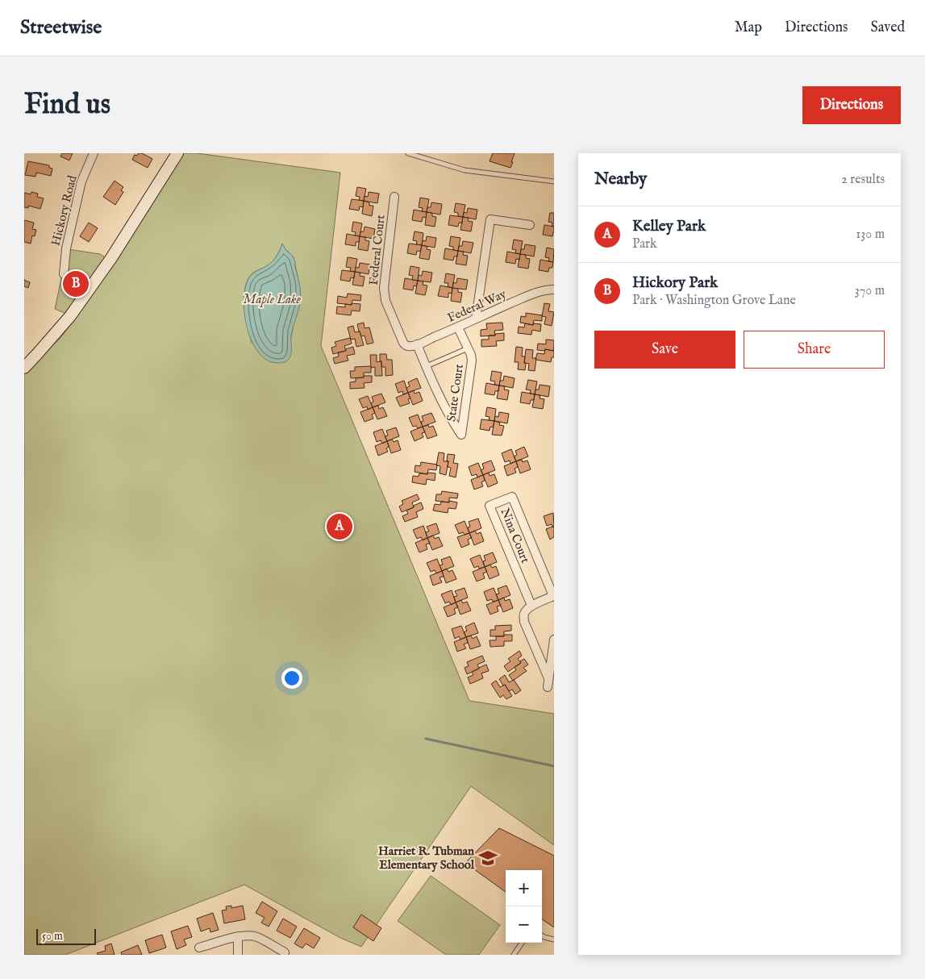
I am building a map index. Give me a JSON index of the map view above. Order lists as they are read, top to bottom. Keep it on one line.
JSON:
{"streets":{"street":["Hickory Road","Federal Court","Federal Way","State Court","Nina Court"]},"crossings":[["Federal Court","Federal Way"],["Federal Court","State Court"],["Federal Way","State Court"]],"water":["Maple Lake"],"places":{"school or university":["Harriet R. Tubman Elementary School"]},"scale_bar":"50 m","page":{"header":"Streetwise","nav":["Map","Directions","Saved"],"buttons":["Directions",["Save","Share"]],"title":"Find us","heading":["Nearby","2 results"],"list":[{"mark":"A","name":"Kelley Park","note":"Park","value":"130 m"},{"mark":"B","name":"Hickory Park","note":"Park · Washington Grove Lane","value":"370 m"}],"pins":["B","A"],"map_buttons":["+","−"],"scale":"50 m"}}
